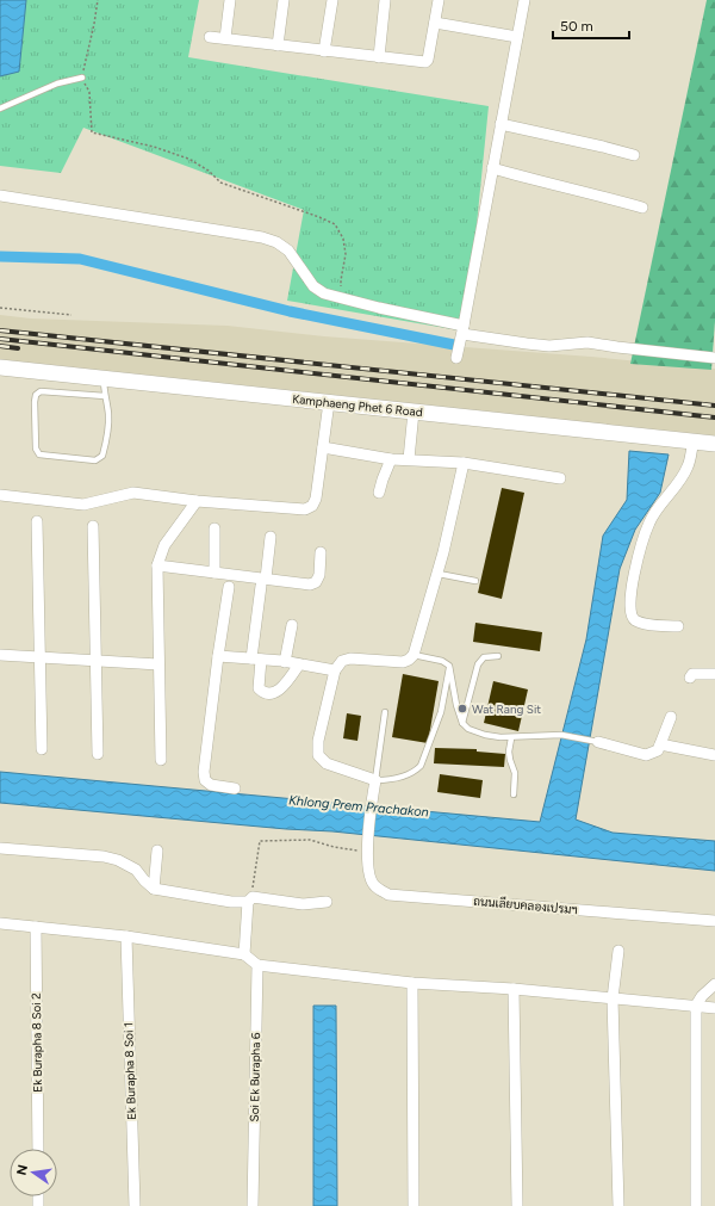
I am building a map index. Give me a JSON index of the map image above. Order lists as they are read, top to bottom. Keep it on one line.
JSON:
{"streets":{"main road":["Kamphaeng Phet 6 Road"],"street":["ถนนเลียบคลองเปรมฯ","Ek Burapha 8 Soi 2","Ek Burapha 8 Soi 1","Soi Ek Burapha 6"]},"water":["Khlong Prem Prachakon"],"places":["Wat Rang Sit"],"scale_bar":"50 m","north":"left"}
